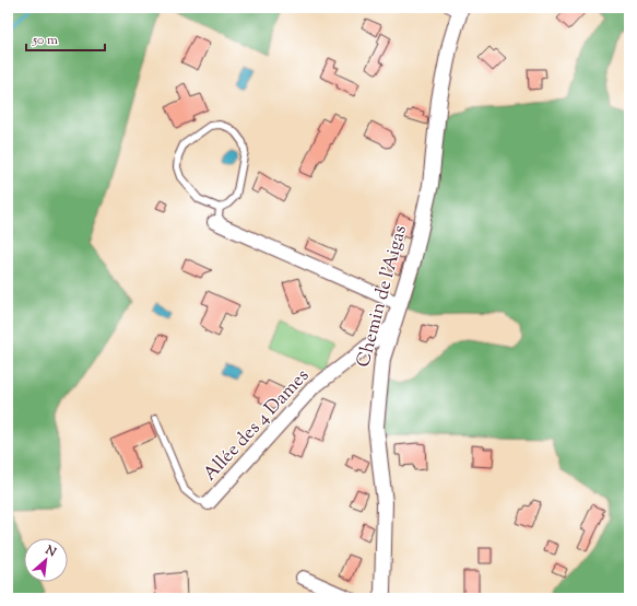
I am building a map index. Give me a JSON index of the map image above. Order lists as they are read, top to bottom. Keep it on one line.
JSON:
{"streets":{"street":["Chemin de l'Aigas","Allée des 4 Dames"]},"crossings":[["Chemin de l'Aigas","Allée des 4 Dames"]],"scale_bar":"50 m","north":"top right"}
